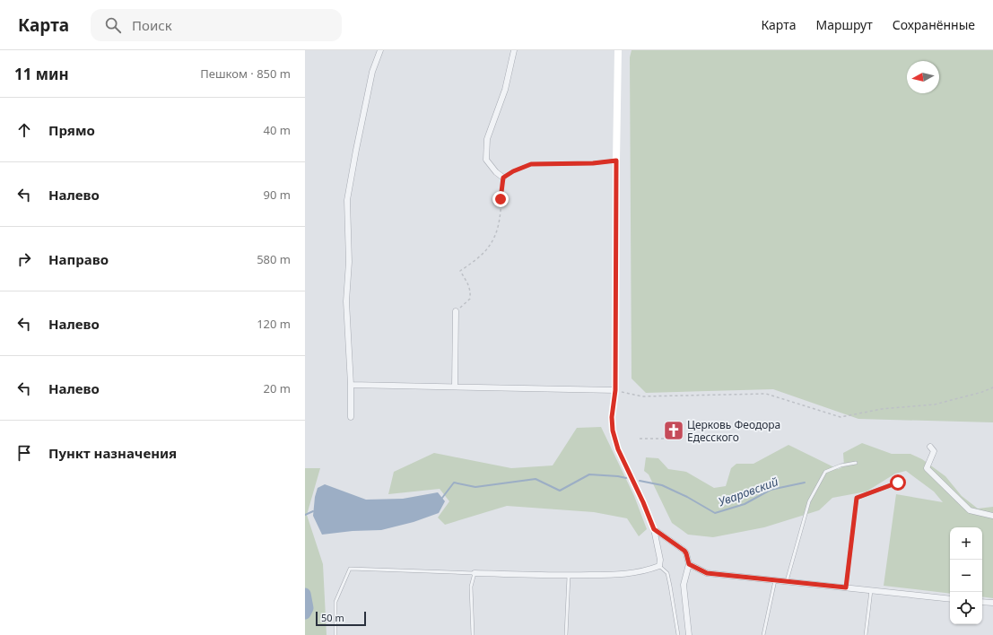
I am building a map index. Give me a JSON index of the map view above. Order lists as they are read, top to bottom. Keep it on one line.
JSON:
{"water":["Уваровский"],"places":{"church":["Церковь Феодора Едесского"]},"scale_bar":"50 m","north":"left","page":{"header":"Карта","search":"Поиск","nav":["Карта","Маршрут","Сохранённые"],"heading":["11 мин","Пешком · 850 m"],"list":[["Прямо","40 m"],["Налево","90 m"],["Направо","580 m"],["Налево","120 m"],["Налево","20 m"],"Пункт назначения"],"map_buttons":["+","−"],"scale":"50 m"}}
